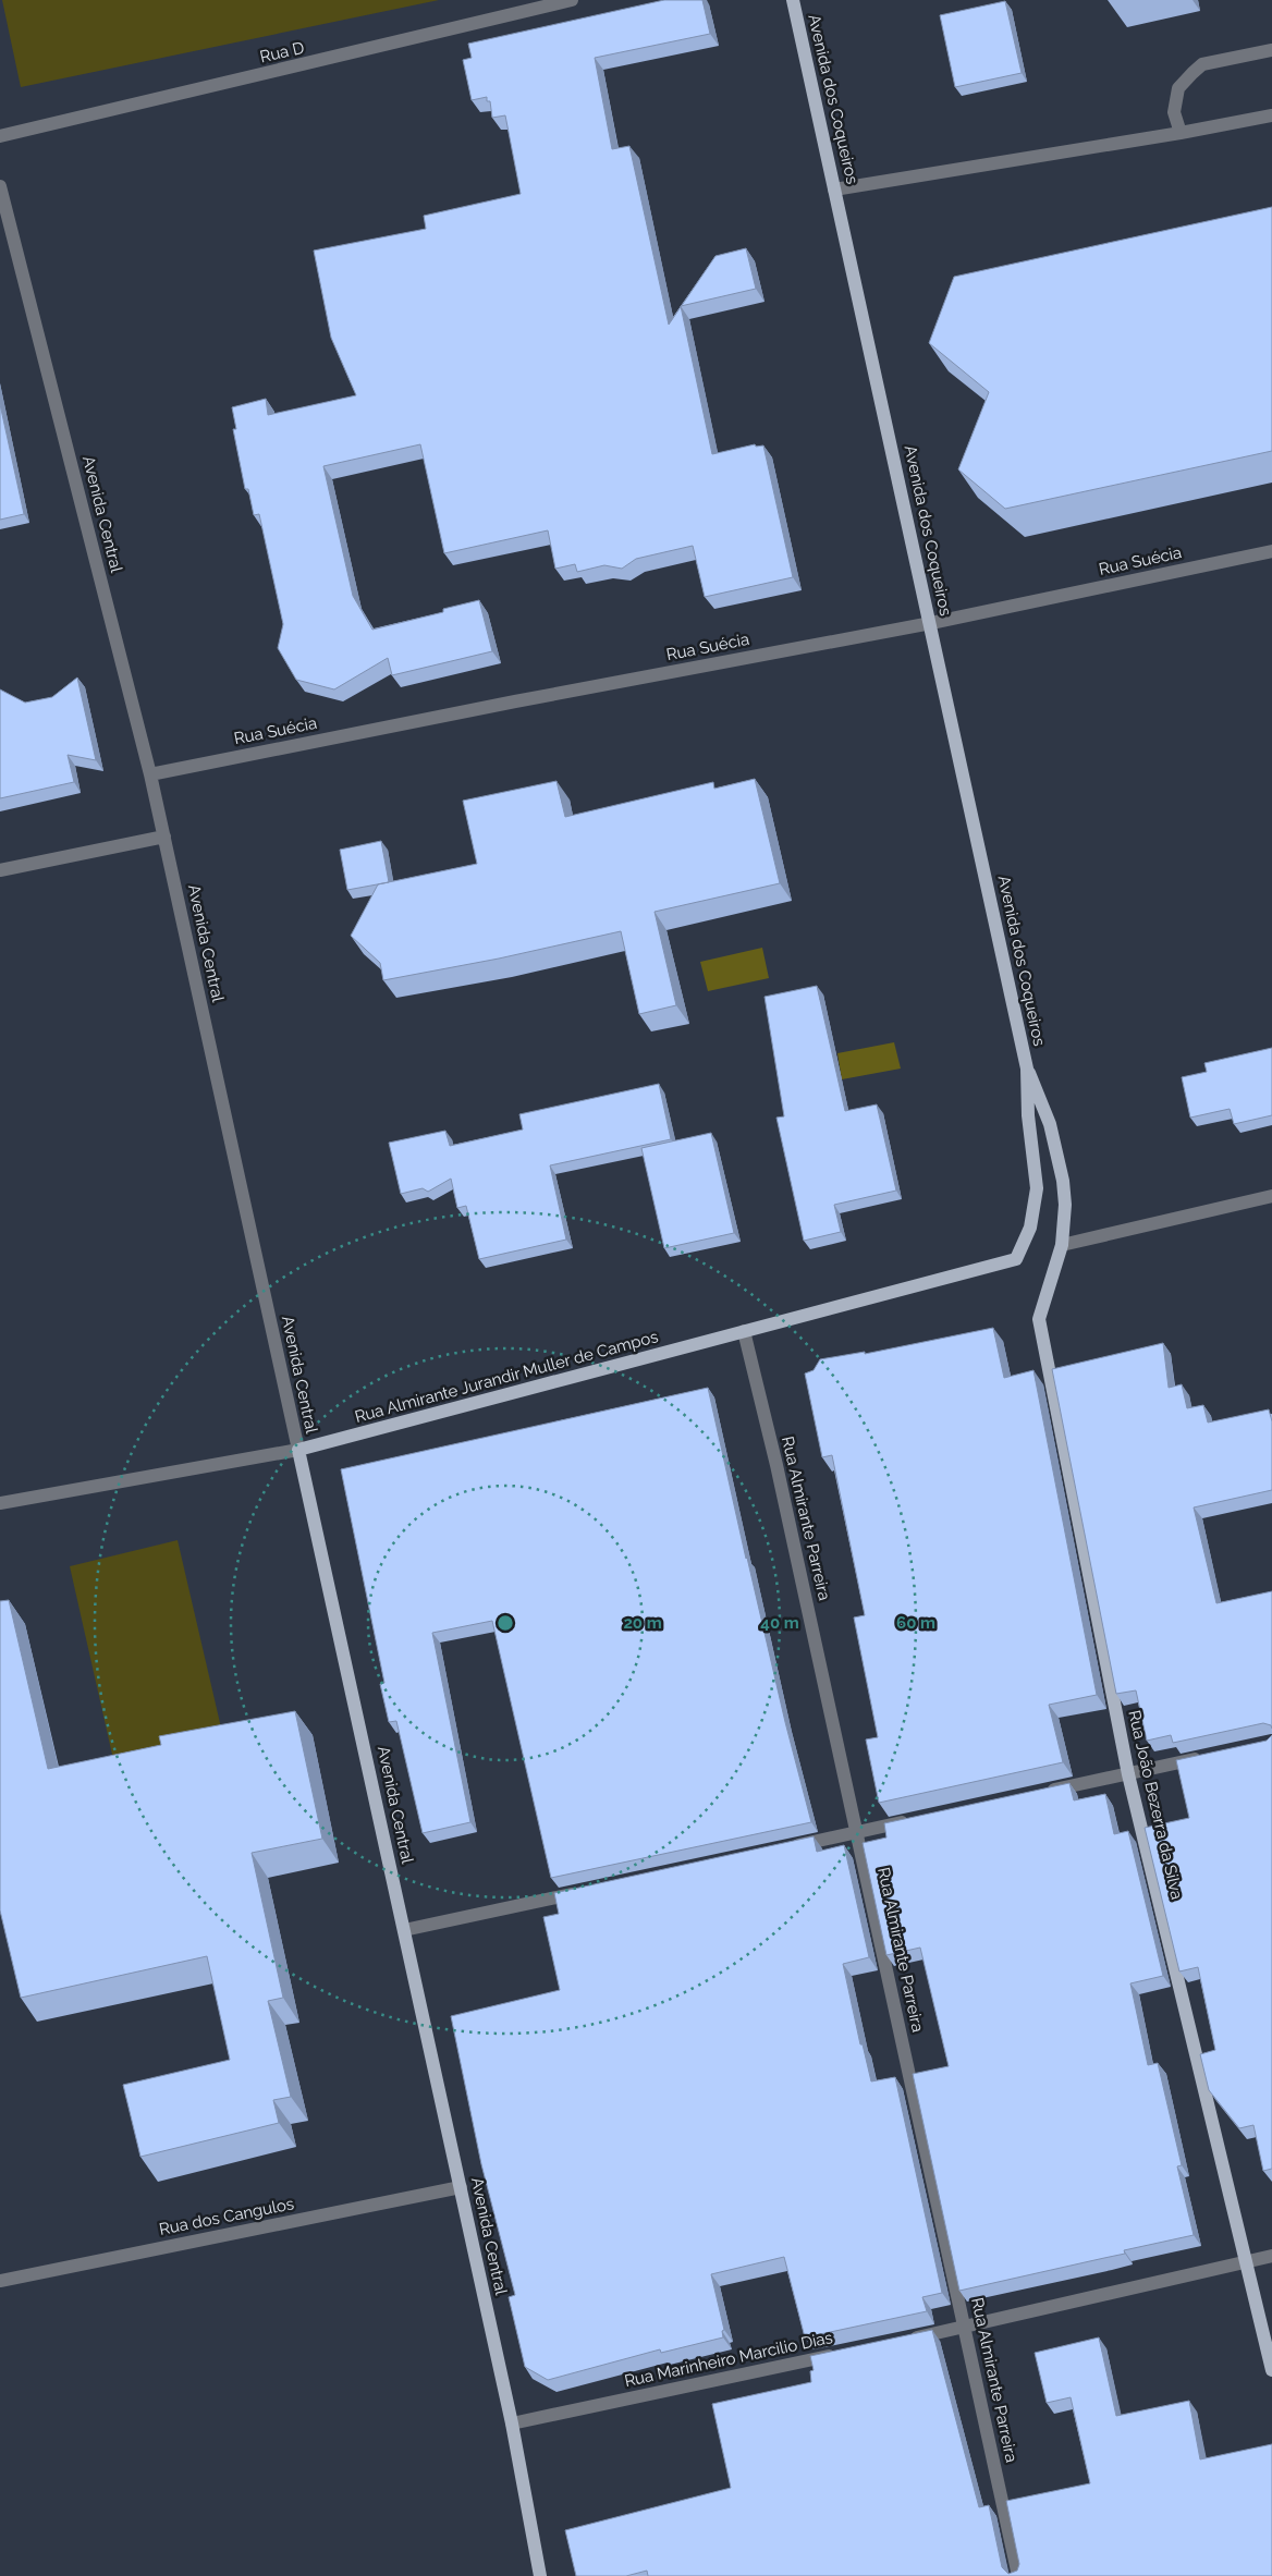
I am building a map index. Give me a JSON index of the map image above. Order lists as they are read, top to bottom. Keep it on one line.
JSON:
{"streets":{"main road":["Avenida dos Coqueiros","Avenida Central","Rua Almirante Jurandir Muller de Campos","Rua João Bezerra da Silva"],"street":["Rua D","Rua Suécia","Rua Almirante Parreira","Rua dos Cangulos","Rua Marinheiro Marcilio Dias"]},"crossings":[["Avenida dos Coqueiros","Rua Suécia"],["Avenida dos Coqueiros","Rua Almirante Jurandir Muller de Campos"],["Avenida dos Coqueiros","Rua João Bezerra da Silva"],["Avenida Central","Rua Suécia"],["Avenida Central","Rua Almirante Jurandir Muller de Campos"],["Avenida Central","Rua dos Cangulos"],["Avenida Central","Rua Marinheiro Marcilio Dias"],["Rua Almirante Jurandir Muller de Campos","Rua Almirante Parreira"],["Rua Almirante Jurandir Muller de Campos","Rua João Bezerra da Silva"]],"rings":["20 m","40 m","60 m"]}
